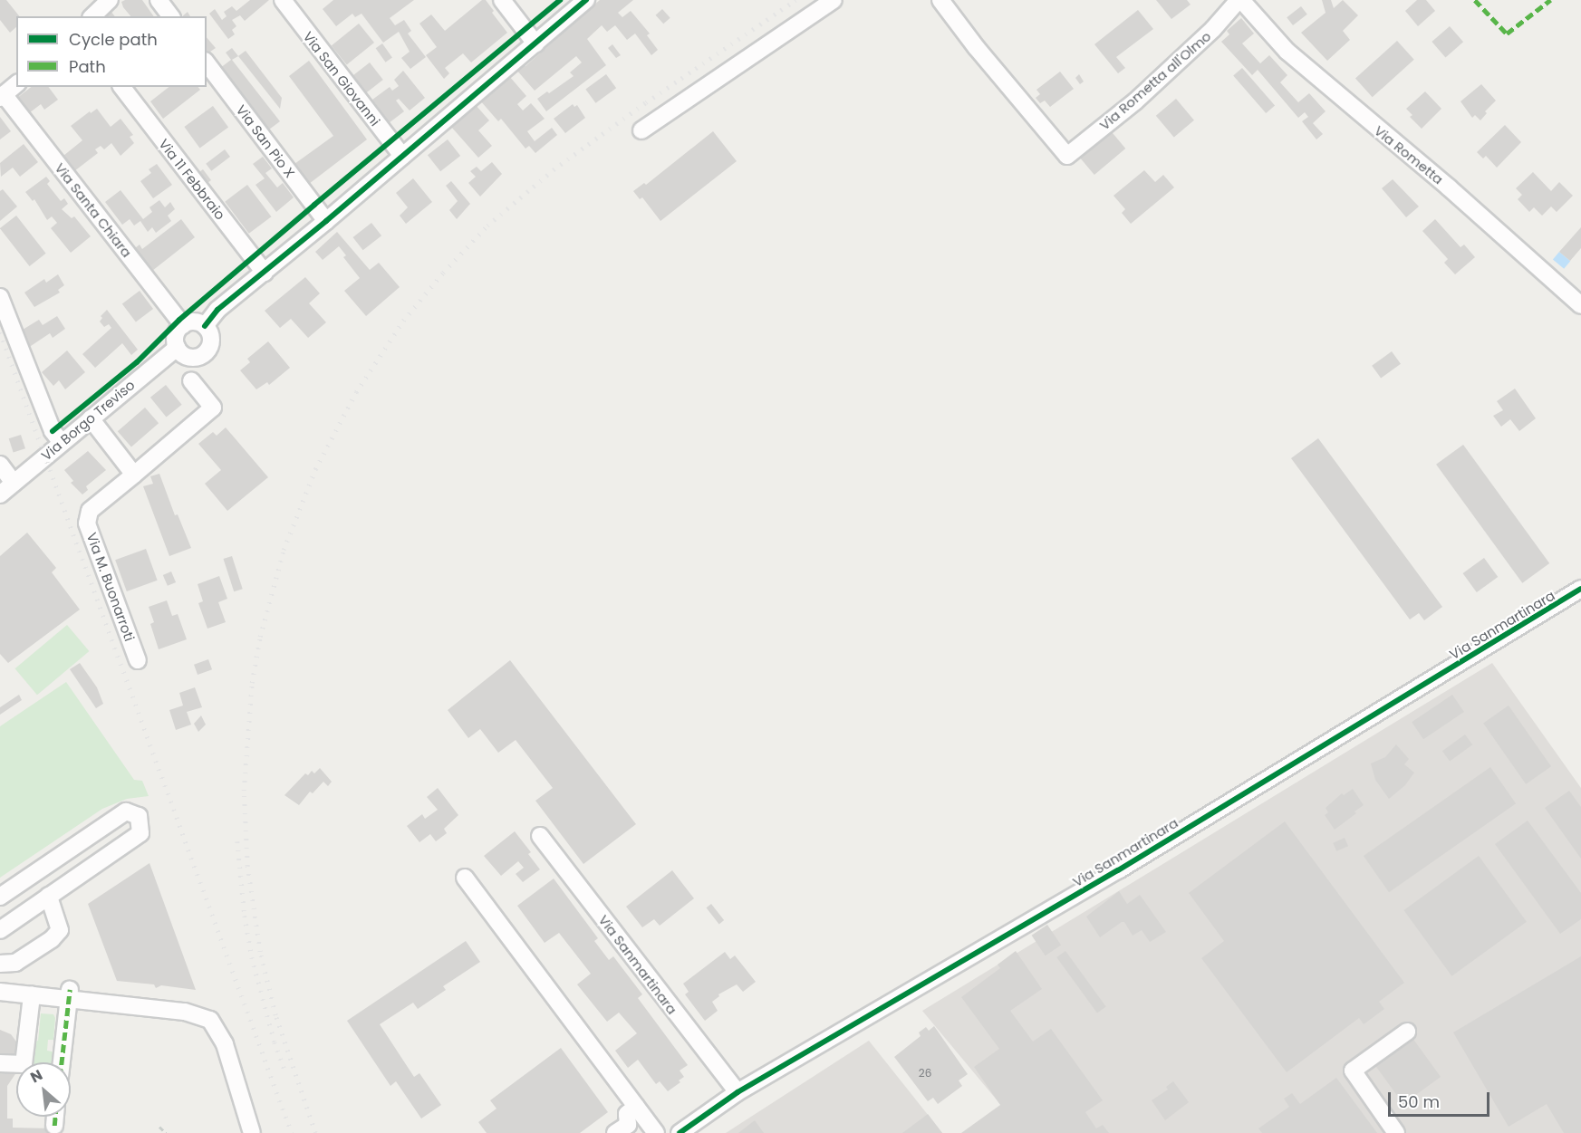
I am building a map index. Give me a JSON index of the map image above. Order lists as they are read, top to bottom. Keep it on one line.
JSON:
{"streets":{"street":["Via San Giovanni","Via Rometta all'Olmo","Via San Pio X","Via Rometta","Via 11 Febbraio","Via Santa Chiara","Via Borgo Treviso","Via M. Buonarroti","Via Sanmartinara"]},"crossings":[["Via Rometta all'Olmo","Via Rometta"],["Via Santa Chiara","Via Borgo Treviso"]],"house_numbers":["26"],"legend":["Cycle path","Path"],"scale_bar":"50 m","north":"top left"}
